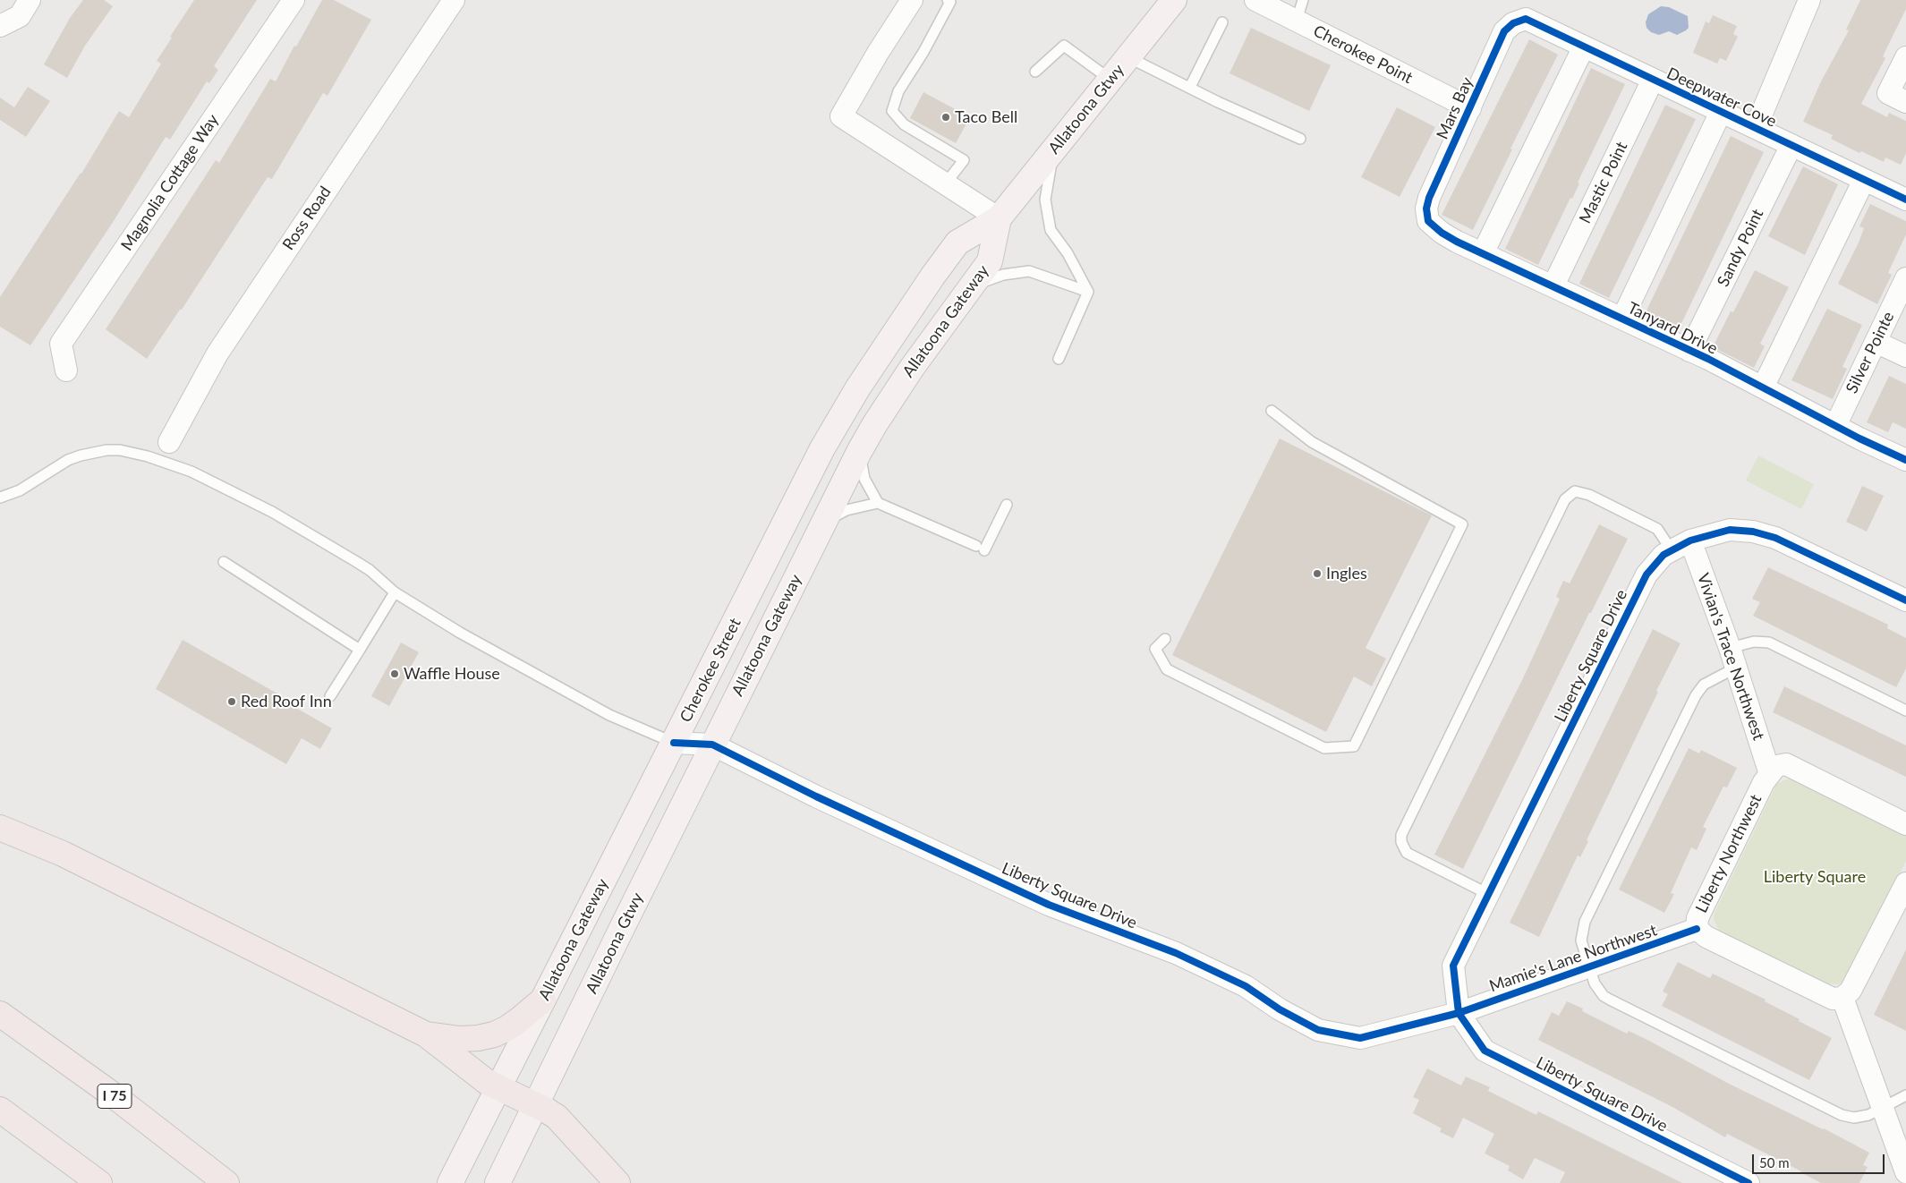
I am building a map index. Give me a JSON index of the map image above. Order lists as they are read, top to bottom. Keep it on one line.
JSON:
{"streets":{"highway":["I 75"],"main road":["Allatoona Gtwy","Allatoona Gateway","Cherokee Street"],"street":["Cherokee Point","Deepwater Cove","Mars Bay","Magnolia Cottage Way","Mastic Point","Ross Road","Sandy Point","Tanyard Drive","Silver Pointe","Liberty Square Drive","Vivian's Trace Northwest","Liberty Northwest","Mamie's Lane Northwest"]},"crossings":[["Cherokee Point","Mars Bay"],["Deepwater Cove","Mars Bay"],["Deepwater Cove","Mastic Point"],["Deepwater Cove","Sandy Point"],["Mars Bay","Tanyard Drive"],["Allatoona Gtwy","Allatoona Gateway"],["Allatoona Gtwy","Cherokee Street"],["Mastic Point","Tanyard Drive"],["Sandy Point","Tanyard Drive"],["Allatoona Gateway","Liberty Square Drive"],["Allatoona Gateway","Cherokee Street"],["Tanyard Drive","Silver Pointe"],["Liberty Square Drive","Vivian's Trace Northwest"],["Liberty Square Drive","Cherokee Street"],["Liberty Square Drive","Mamie's Lane Northwest"],["Vivian's Trace Northwest","Liberty Northwest"],["Liberty Northwest","Mamie's Lane Northwest"]],"parks":["Liberty Square"],"places":["Taco Bell","Ingles","Waffle House","Red Roof Inn"],"scale_bar":"50 m"}
